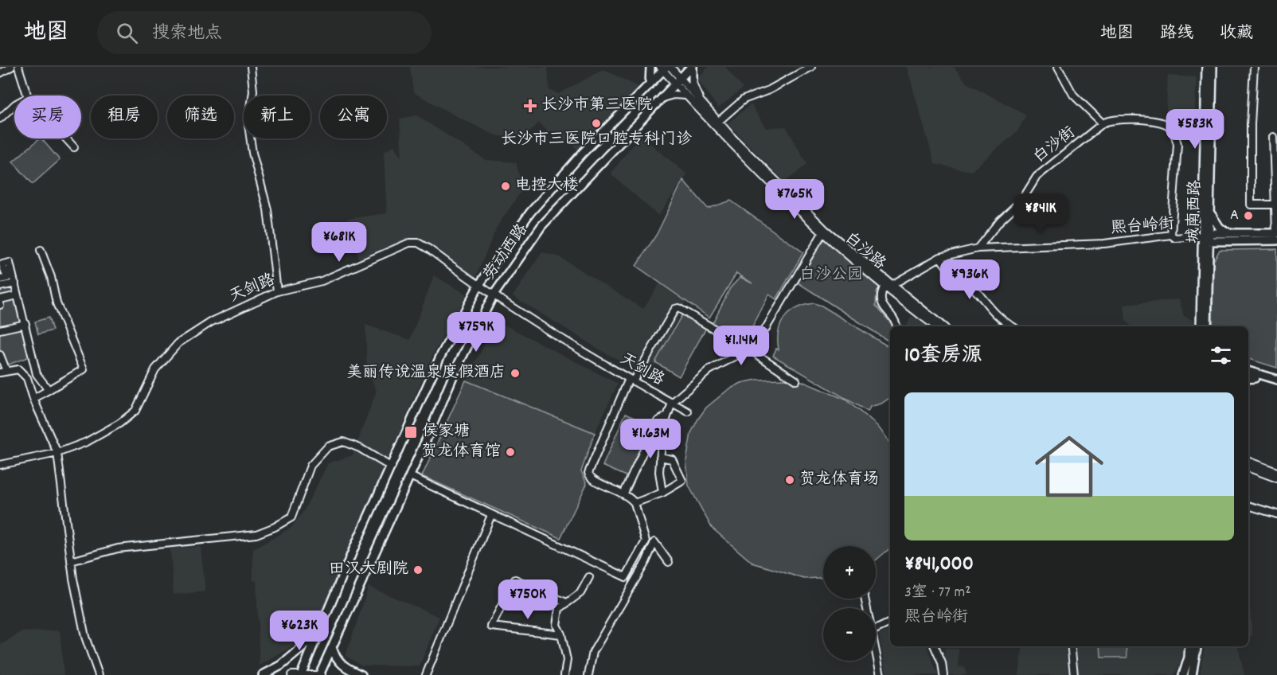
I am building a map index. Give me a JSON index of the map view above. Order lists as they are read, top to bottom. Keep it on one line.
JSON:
{"streets":{"main road":["城南西路","劳动西路"],"street":["白沙街","熙台岭街","白沙路","天剑路"]},"crossings":[["白沙街","熙台岭街"],["城南西路","熙台岭街"],["熙台岭街","白沙路"],["白沙路","劳动西路"],["劳动西路","天剑路"]],"parks":["白沙公园"],"places":{"health":["长沙市第三医院"],"other":["长沙市三医院口腔专科门诊","电控大楼","A","美丽传说温泉度假酒店","贺龙体育馆","贺龙体育场","田汉大剧院"],"transit":["侯家塘"]},"page":{"header":"地图","search":"搜索地点","nav":["地图","路线","收藏"],"chip":["买房","租房","筛选","新上","公寓"],"price":["¥583K","¥765K","¥841K","¥681K","¥936K","¥759K","¥1.14M","¥1.63M","¥750K","¥623K"],"heading":"10套房源","list":[{"name":"¥841,000","note":"3室 · 77 m² · 熙台岭街"}],"map_buttons":["+","−"]}}
